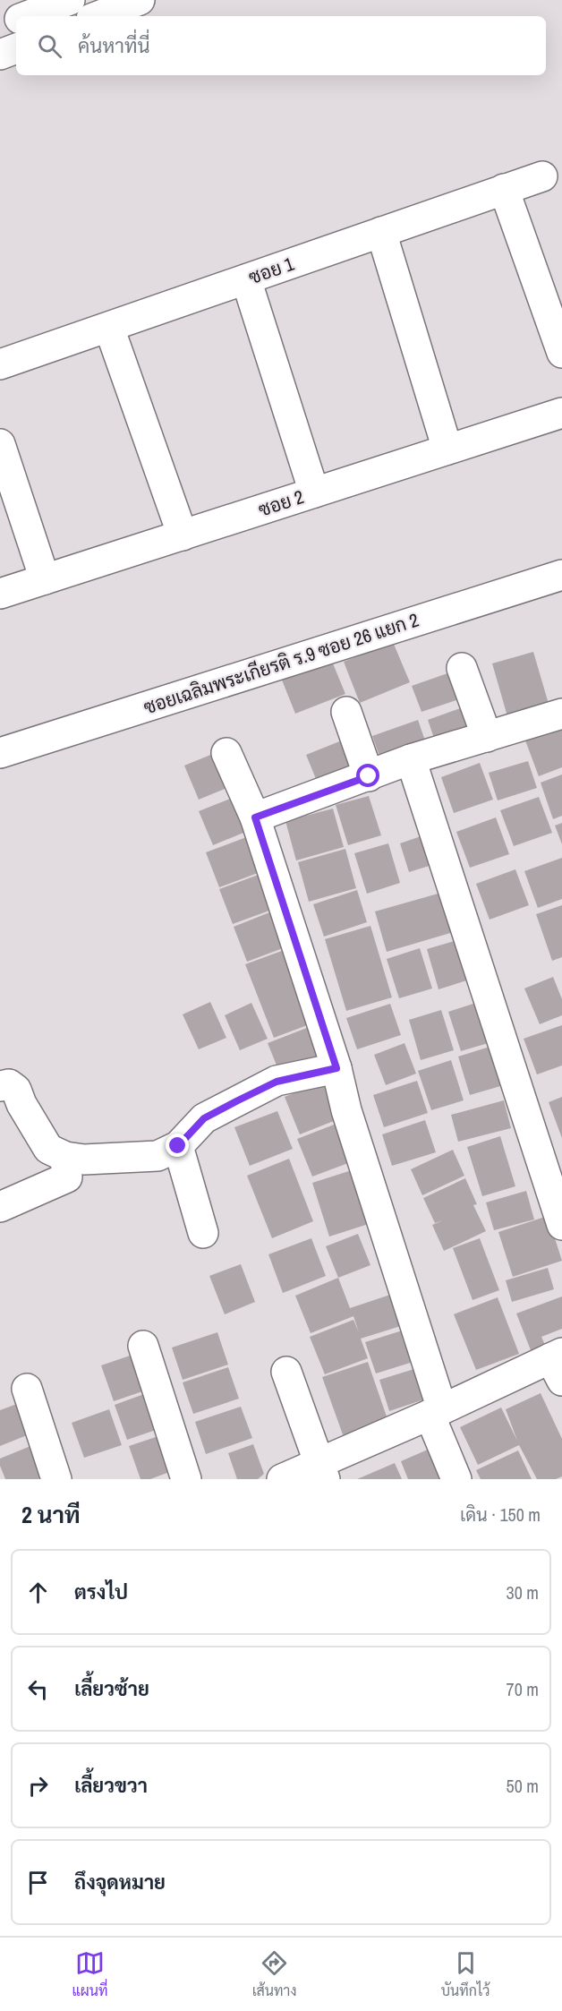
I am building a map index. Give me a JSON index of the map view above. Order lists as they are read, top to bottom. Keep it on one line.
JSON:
{"streets":{"street":["ซอย 1","ซอย 2","ซอยเฉลิมพระเกียรติ ร.9 ซอย 26 แยก 2"]},"page":{"search":"ค้นหาที่นี่","heading":["2 นาที","เดิน · 150 m"],"list":[["ตรงไป","30 m"],["เลี้ยวซ้าย","70 m"],["เลี้ยวขวา","50 m"],"ถึงจุดหมาย"],"nav":["แผนที่","เส้นทาง","บันทึกไว้"]}}
